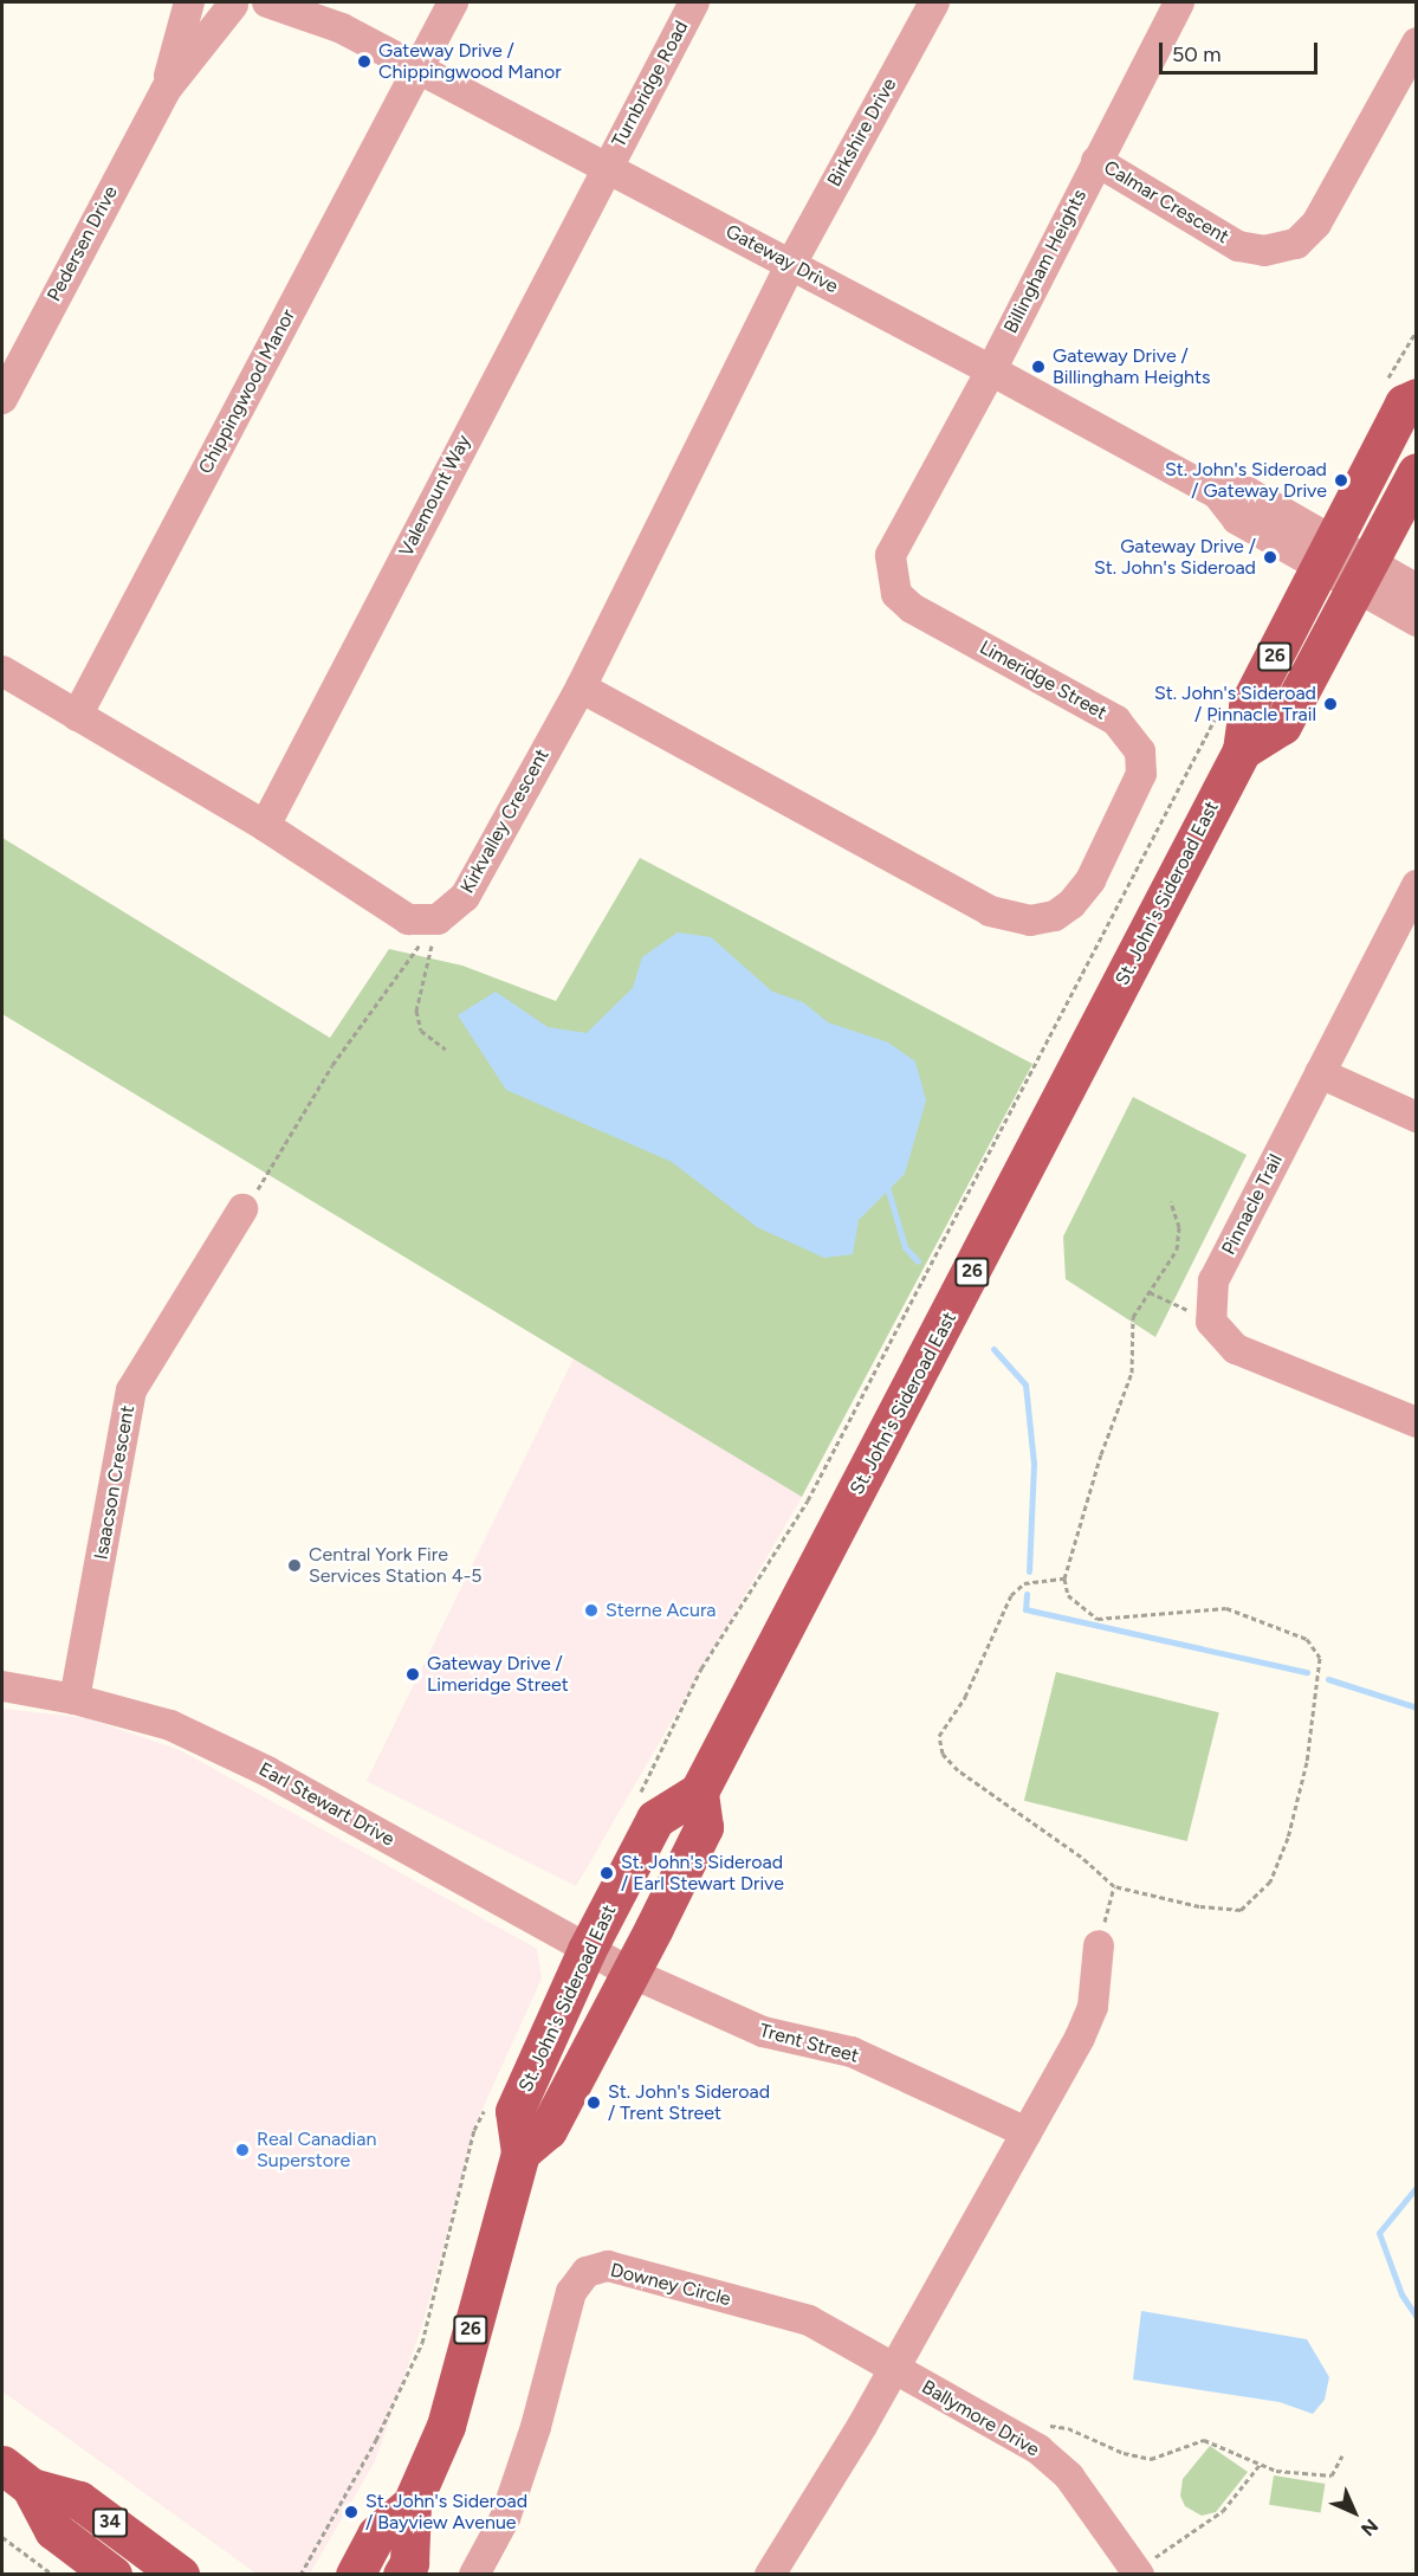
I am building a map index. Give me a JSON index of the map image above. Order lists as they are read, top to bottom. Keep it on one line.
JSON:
{"streets":{"main road":["26","St. John's Sideroad East","34"],"street":["Turnbridge Road","Birkshire Drive","Calmar Crescent","Pedersen Drive","Gateway Drive","Billingham Heights","Chippingwood Manor","Valemount Way","Limeridge Street","Kirkvalley Crescent","Pinnacle Trail","Isaacson Crescent","Earl Stewart Drive","Trent Street","Downey Circle","Ballymore Drive"]},"crossings":[["Turnbridge Road","Gateway Drive"],["Turnbridge Road","Valemount Way"],["Birkshire Drive","Gateway Drive"],["Birkshire Drive","Kirkvalley Crescent"],["Calmar Crescent","Billingham Heights"],["Gateway Drive","Billingham Heights"],["Gateway Drive","Chippingwood Manor"],["Gateway Drive","Valemount Way"],["Gateway Drive","Limeridge Street"],["Gateway Drive","Kirkvalley Crescent"],["Gateway Drive","St. John's Sideroad East"],["Billingham Heights","Limeridge Street"],["26","St. John's Sideroad East"],["Limeridge Street","Kirkvalley Crescent"],["St. John's Sideroad East","Earl Stewart Drive"],["St. John's Sideroad East","Trent Street"],["Isaacson Crescent","Earl Stewart Drive"],["Earl Stewart Drive","Trent Street"],["Downey Circle","Ballymore Drive"]],"places":["Gateway Drive / Chippingwood Manor","Gateway Drive / Billingham Heights","St. John's Sideroad / Gateway Drive","Gateway Drive / St. John's Sideroad","St. John's Sideroad / Pinnacle Trail","Central York Fire Services Station 4-5","Sterne Acura","Gateway Drive / Limeridge Street","St. John's Sideroad / Earl Stewart Drive","St. John's Sideroad / Trent Street","Real Canadian Superstore","St. John's Sideroad / Bayview Avenue"],"scale_bar":"50 m","north":"bottom right"}
